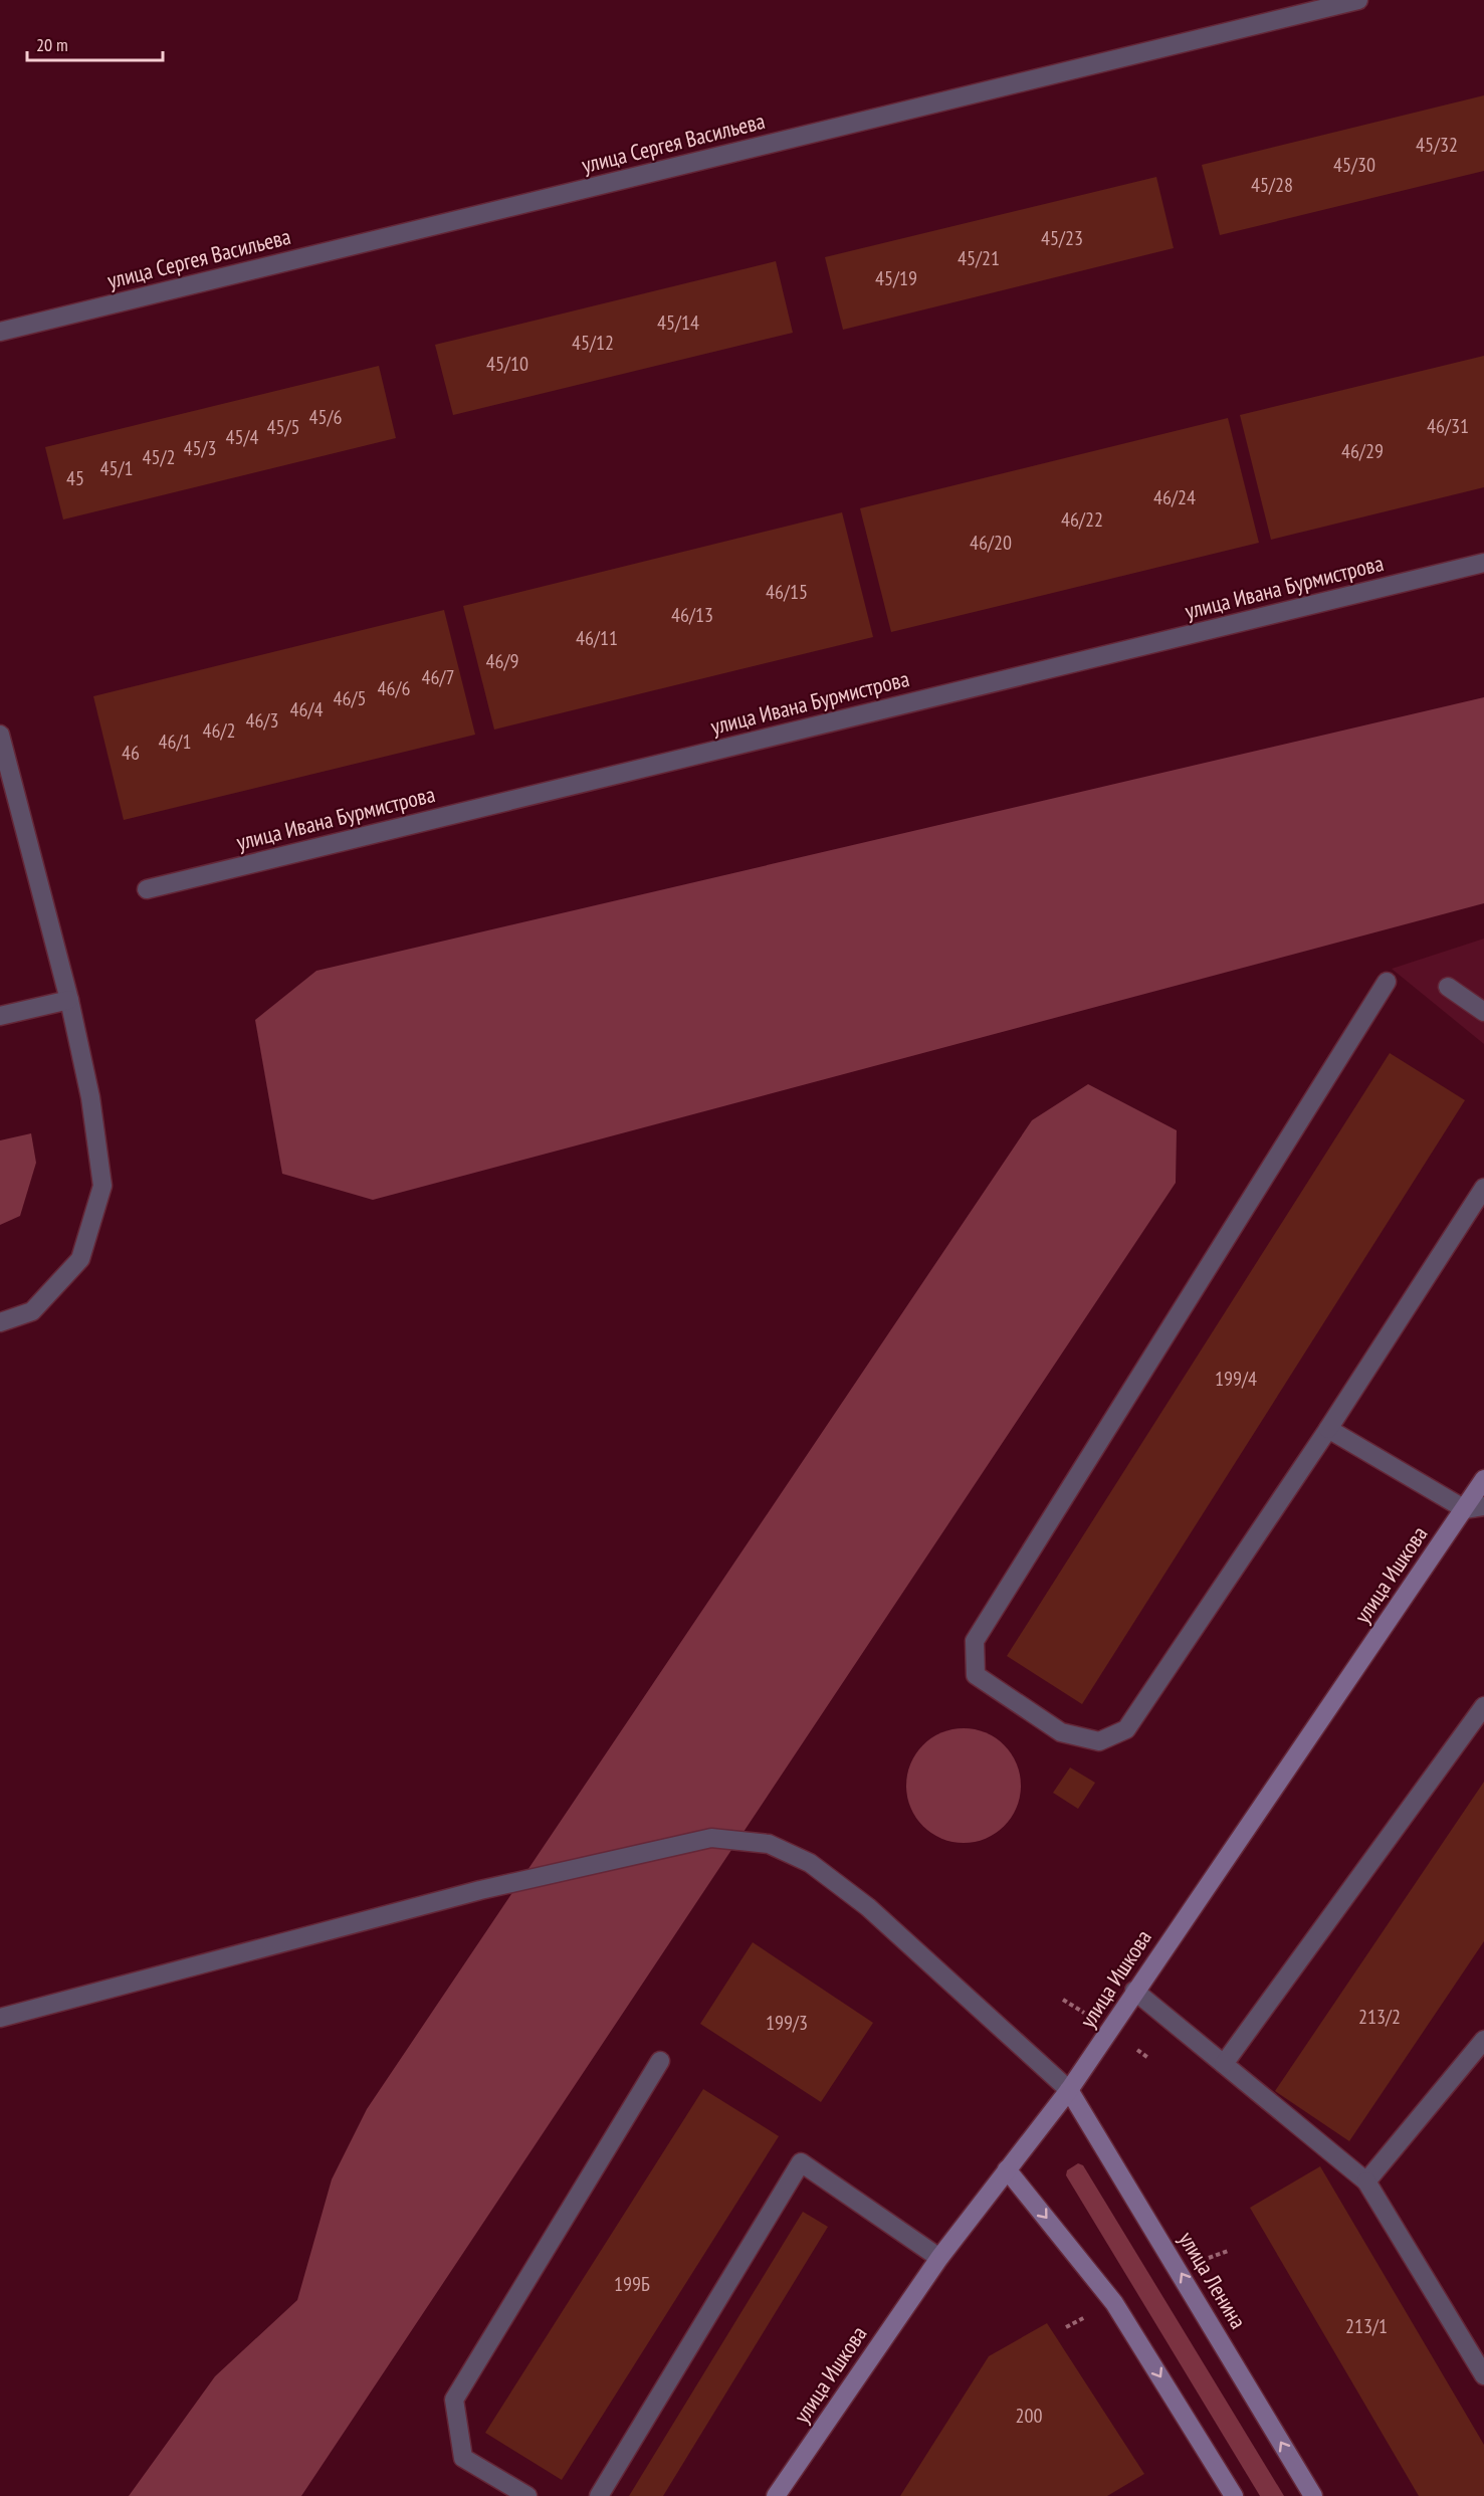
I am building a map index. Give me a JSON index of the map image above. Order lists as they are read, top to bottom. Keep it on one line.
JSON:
{"streets":{"street":["улица Сергея Васильева","улица Ивана Бурмистрова","улица Ишкова","улица Ленина"]},"crossings":[["улица Ишкова","улица Ленина"]],"house_numbers":["45/32","45/30","45/28","45/23","45/21","45/19","45/14","45/12","45/10","45/6","46/31","45/5","45/4","45/3","46/29","45/2","45/1","45","46/24","46/22","46/20","46/15","46/13","46/11","46/9","46/7","46/6","46/5","46/4","46/3","46/2","46/1","46","199/4","213/2","199/3","199Б","213/1","200"],"scale_bar":"20 m"}
